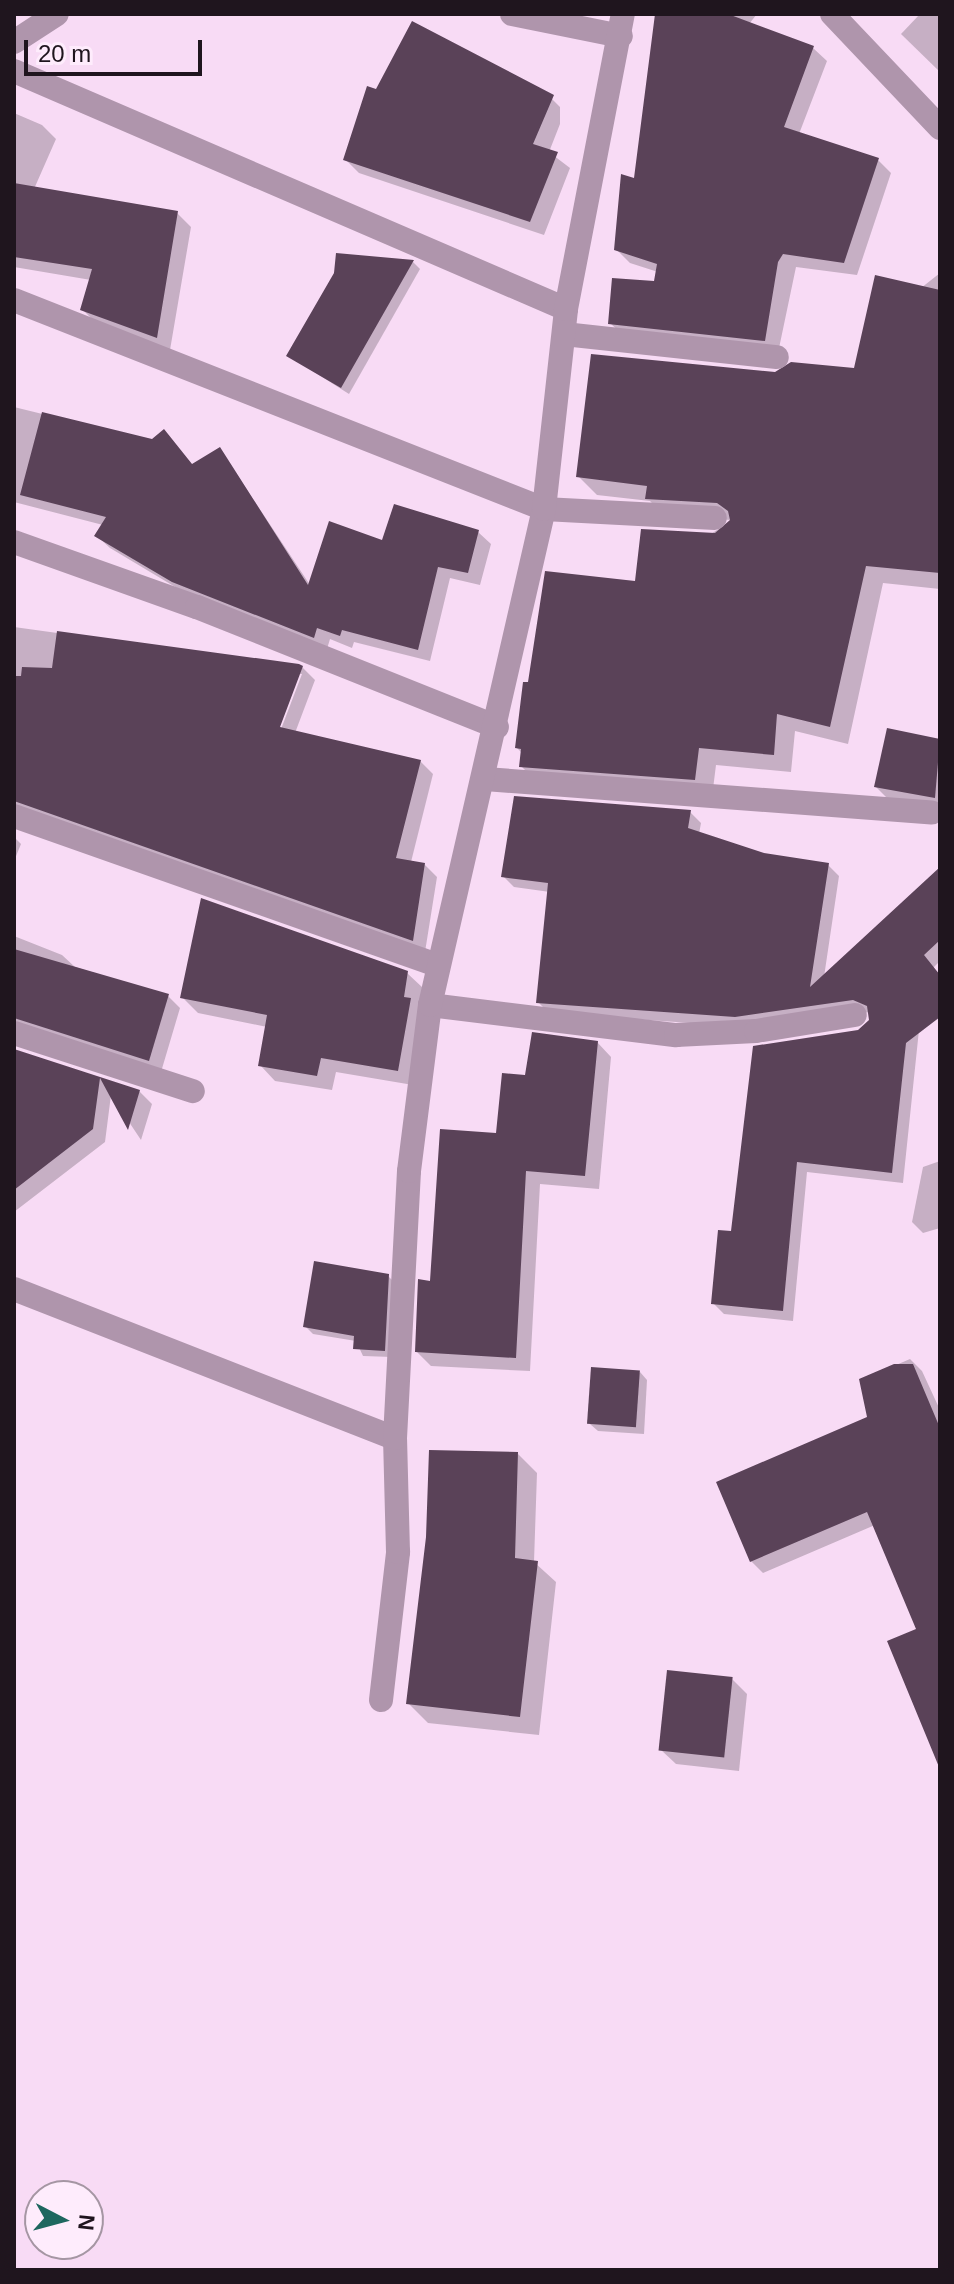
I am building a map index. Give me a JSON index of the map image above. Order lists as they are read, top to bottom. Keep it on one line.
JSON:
{"scale_bar":"20 m","north":"right"}
